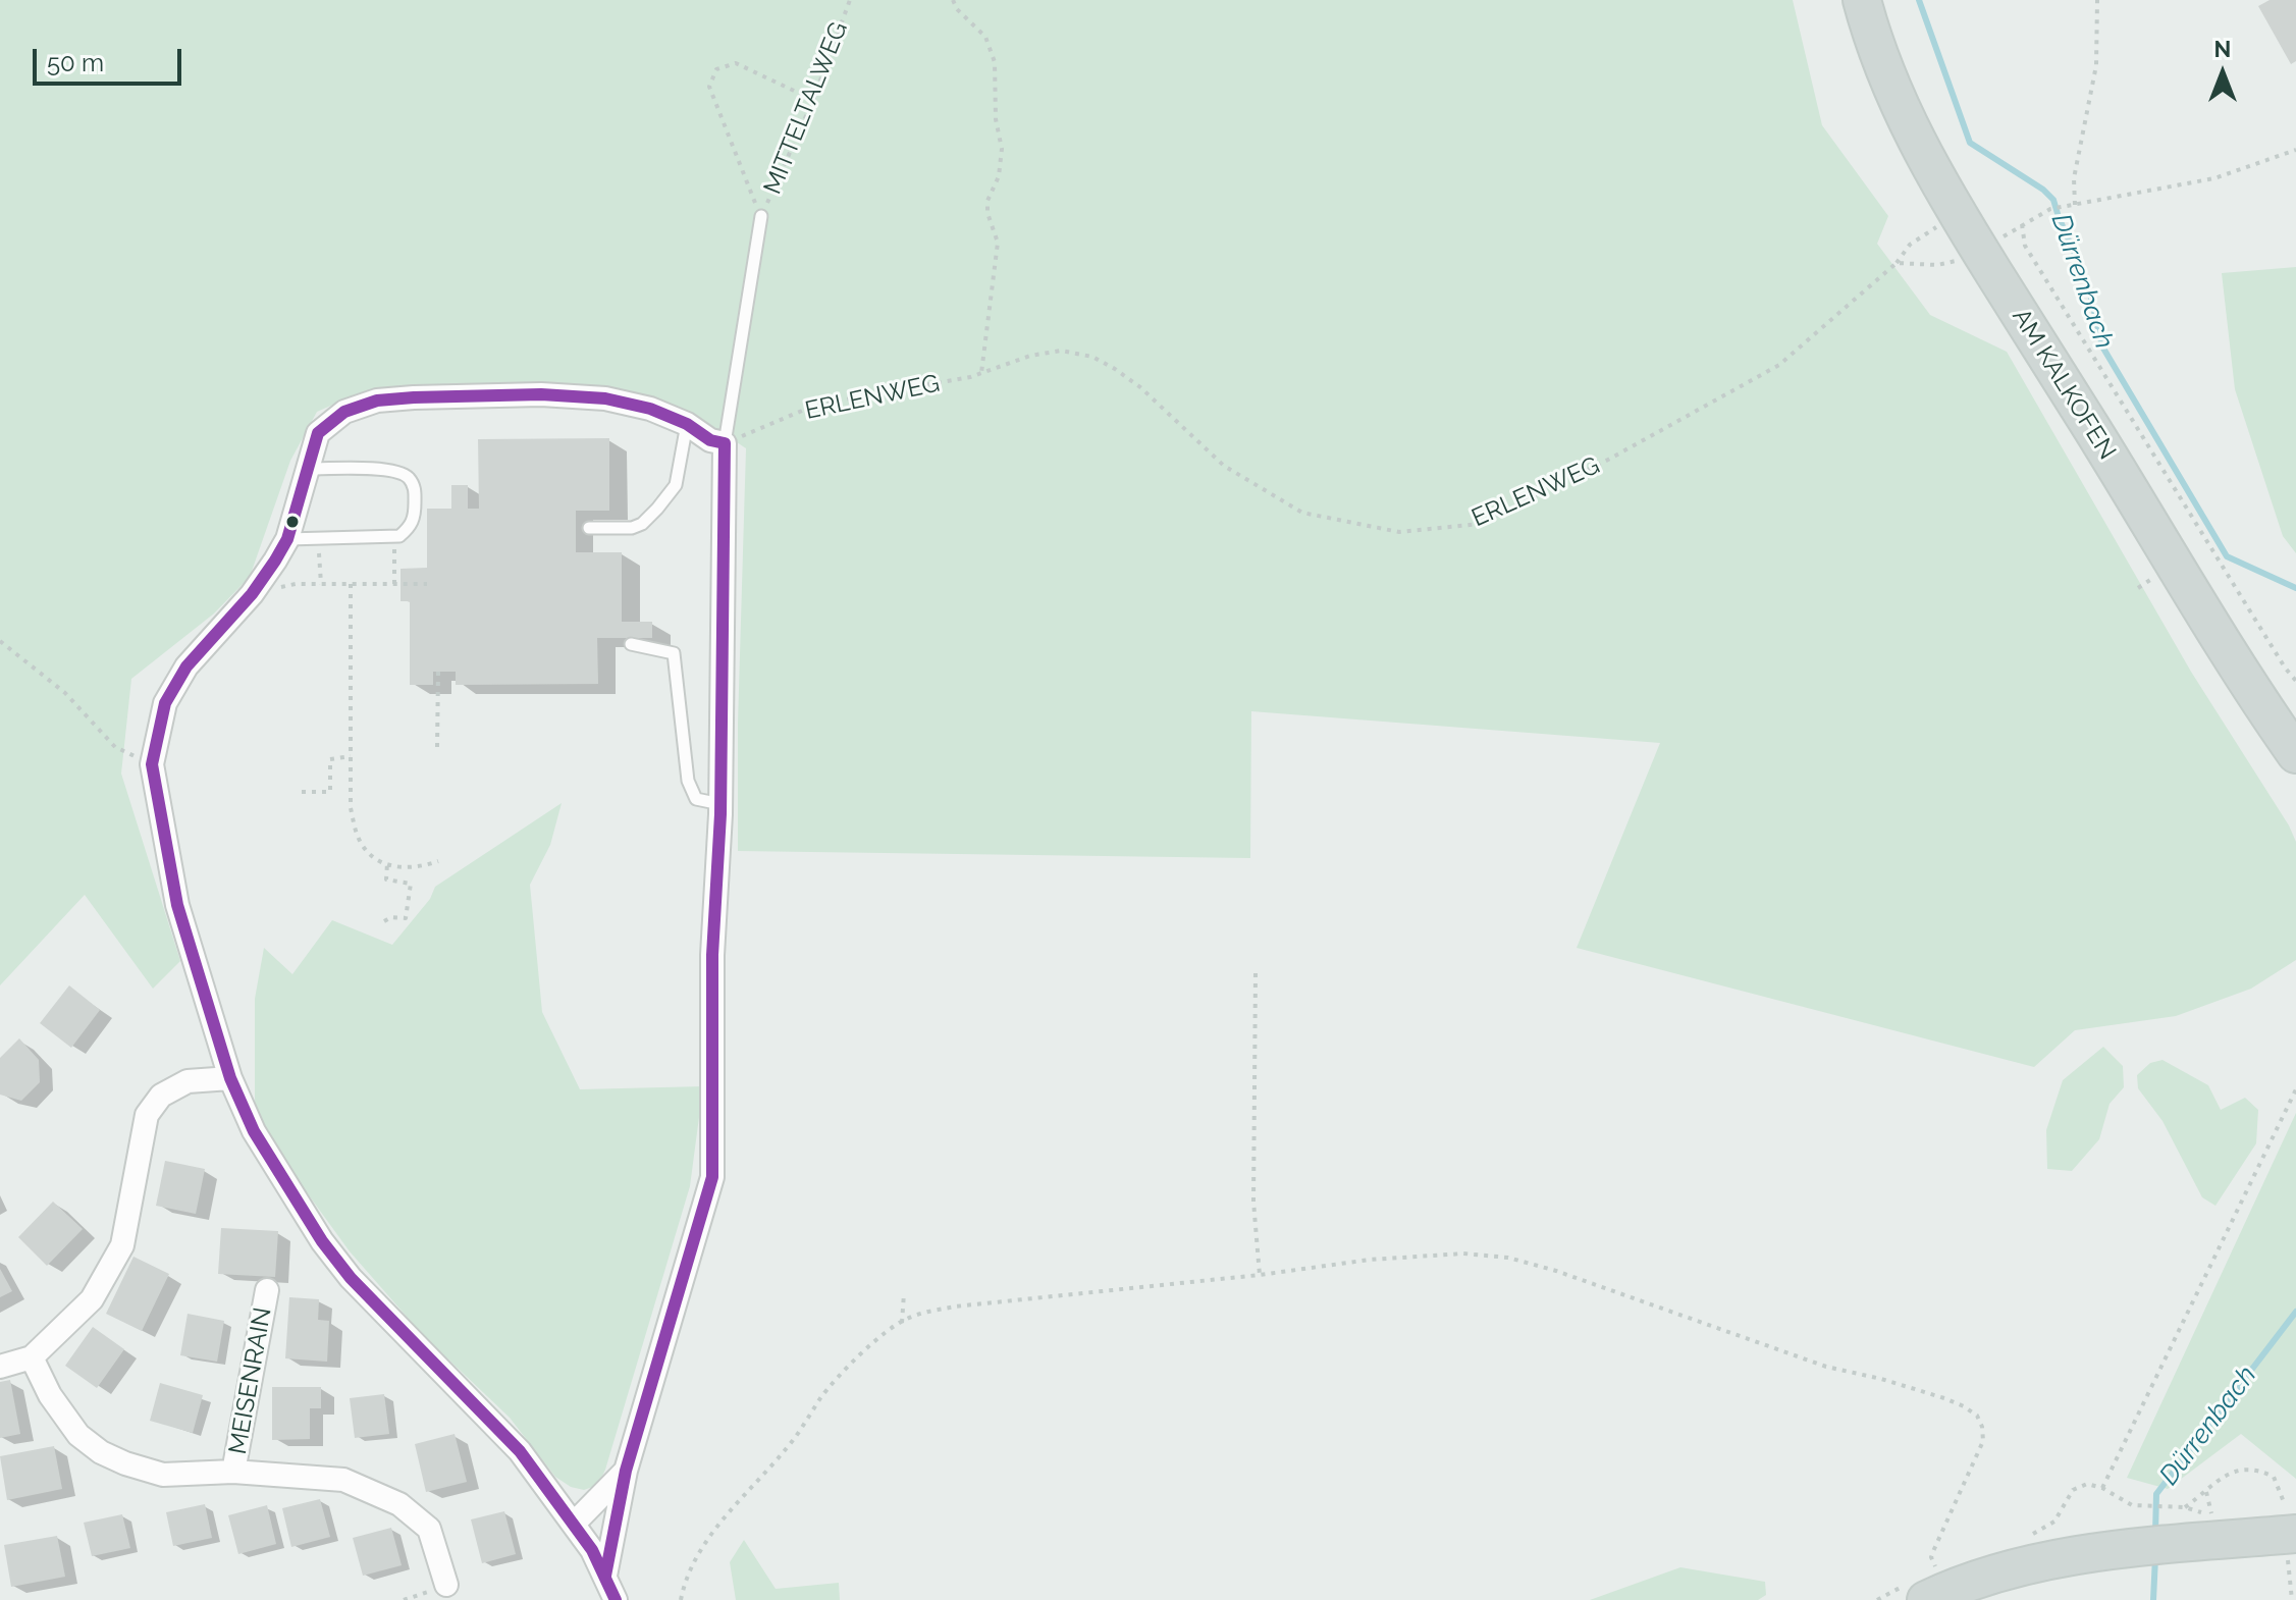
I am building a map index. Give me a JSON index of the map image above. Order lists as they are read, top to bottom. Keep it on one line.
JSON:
{"streets":{"main road":["AM KALKOFEN"],"street":["MEISENRAIN"],"path":["MITTELTALWEG","ERLENWEG"]},"crossings":[["AM KALKOFEN","ERLENWEG"]],"water":["Dürrenbach"],"scale_bar":"50 m","north":"top"}
